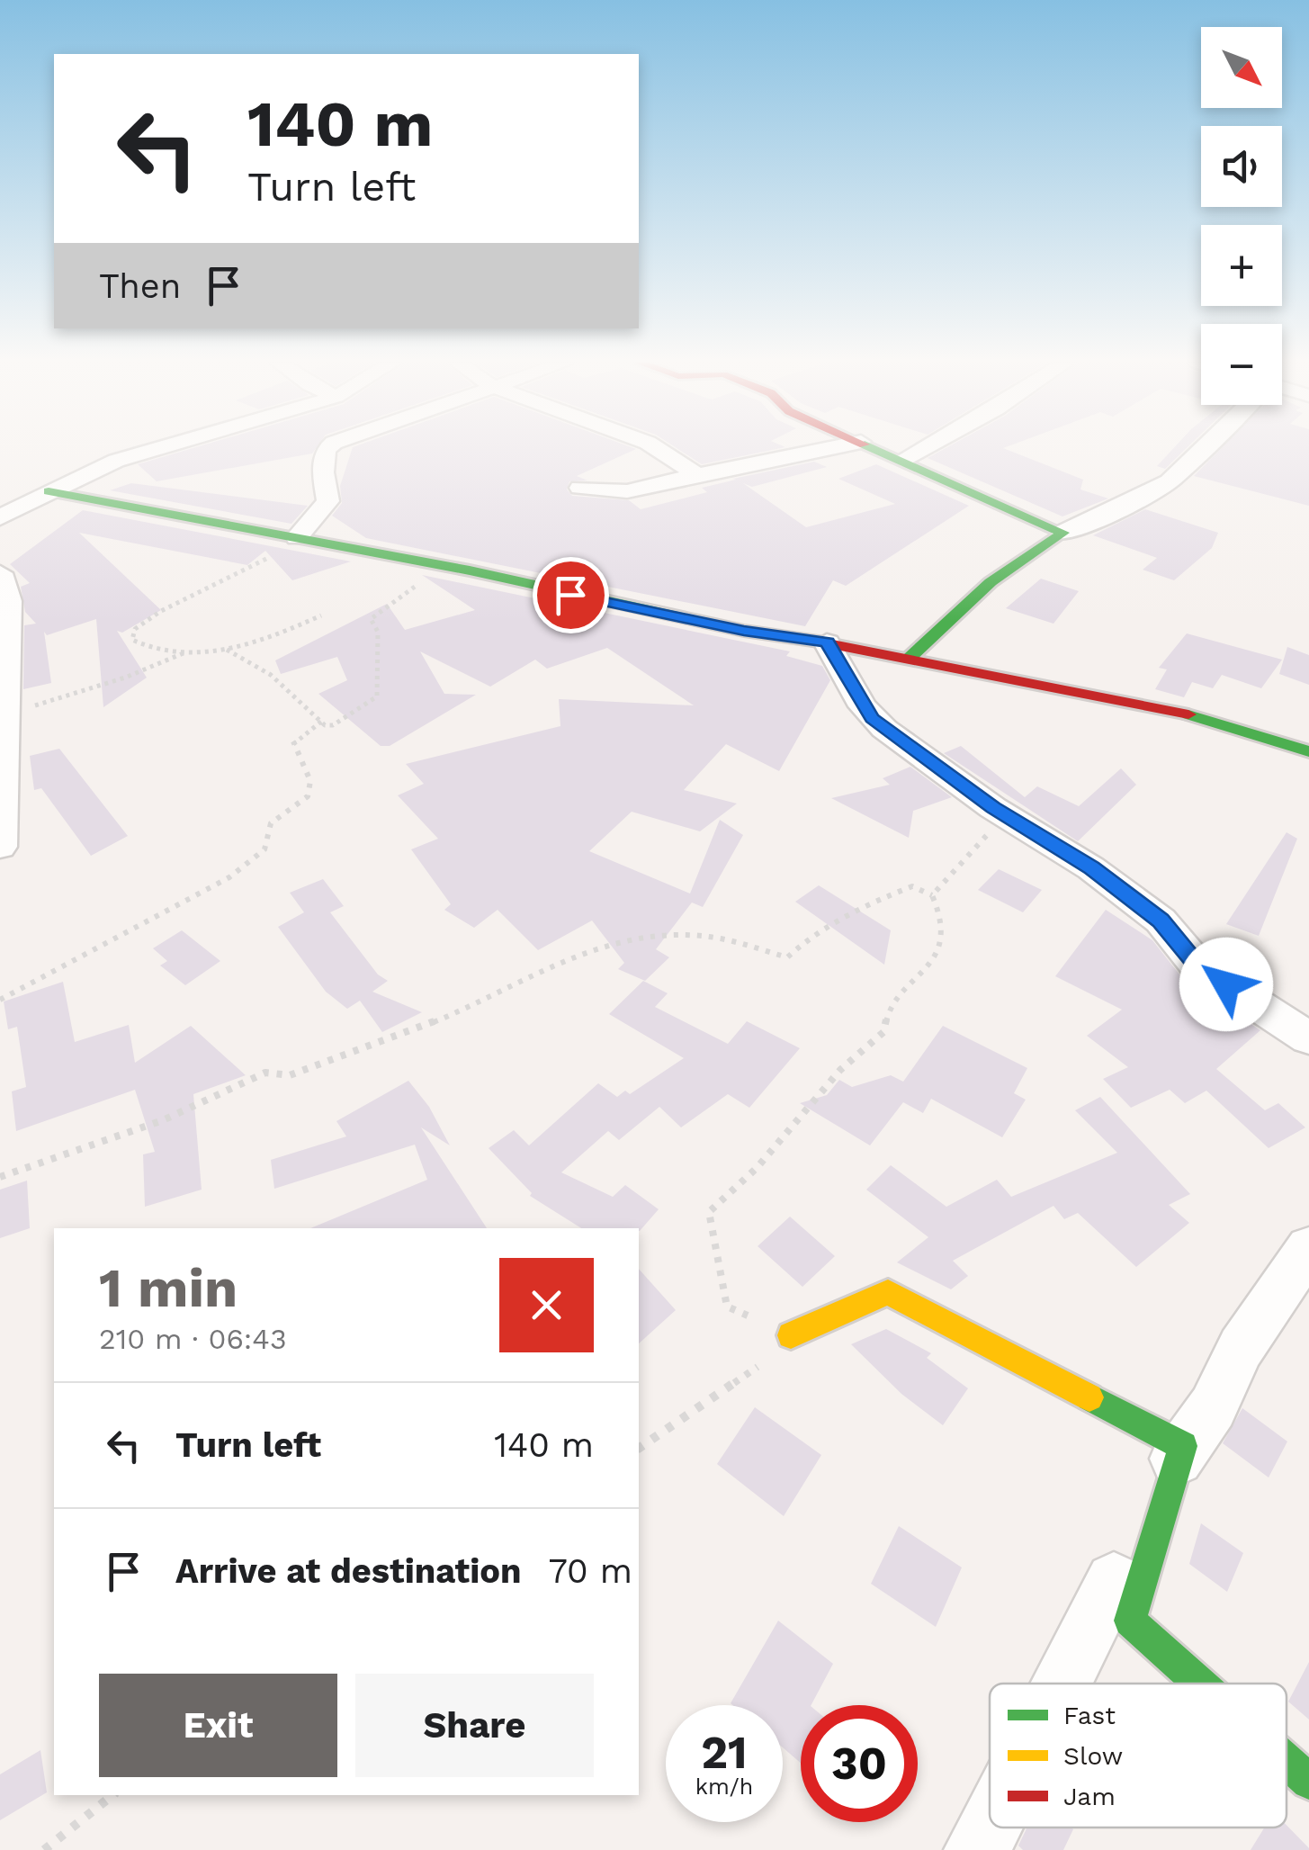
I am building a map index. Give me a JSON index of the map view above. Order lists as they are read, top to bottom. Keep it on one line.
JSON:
{"legend":["Fast","Slow","Jam"],"north":"bottom right","page":{"map_buttons":["+","−"],"turn":["140 m","Turn left"],"then":"Then","heading":["1 min","210 m · 06:43"],"list":[{"name":"Turn left","value":"140 m"},{"name":"Arrive at destination","value":"70 m"}],"buttons":["Exit","Share"],"speed":"21 km/h","limit":"30"}}
